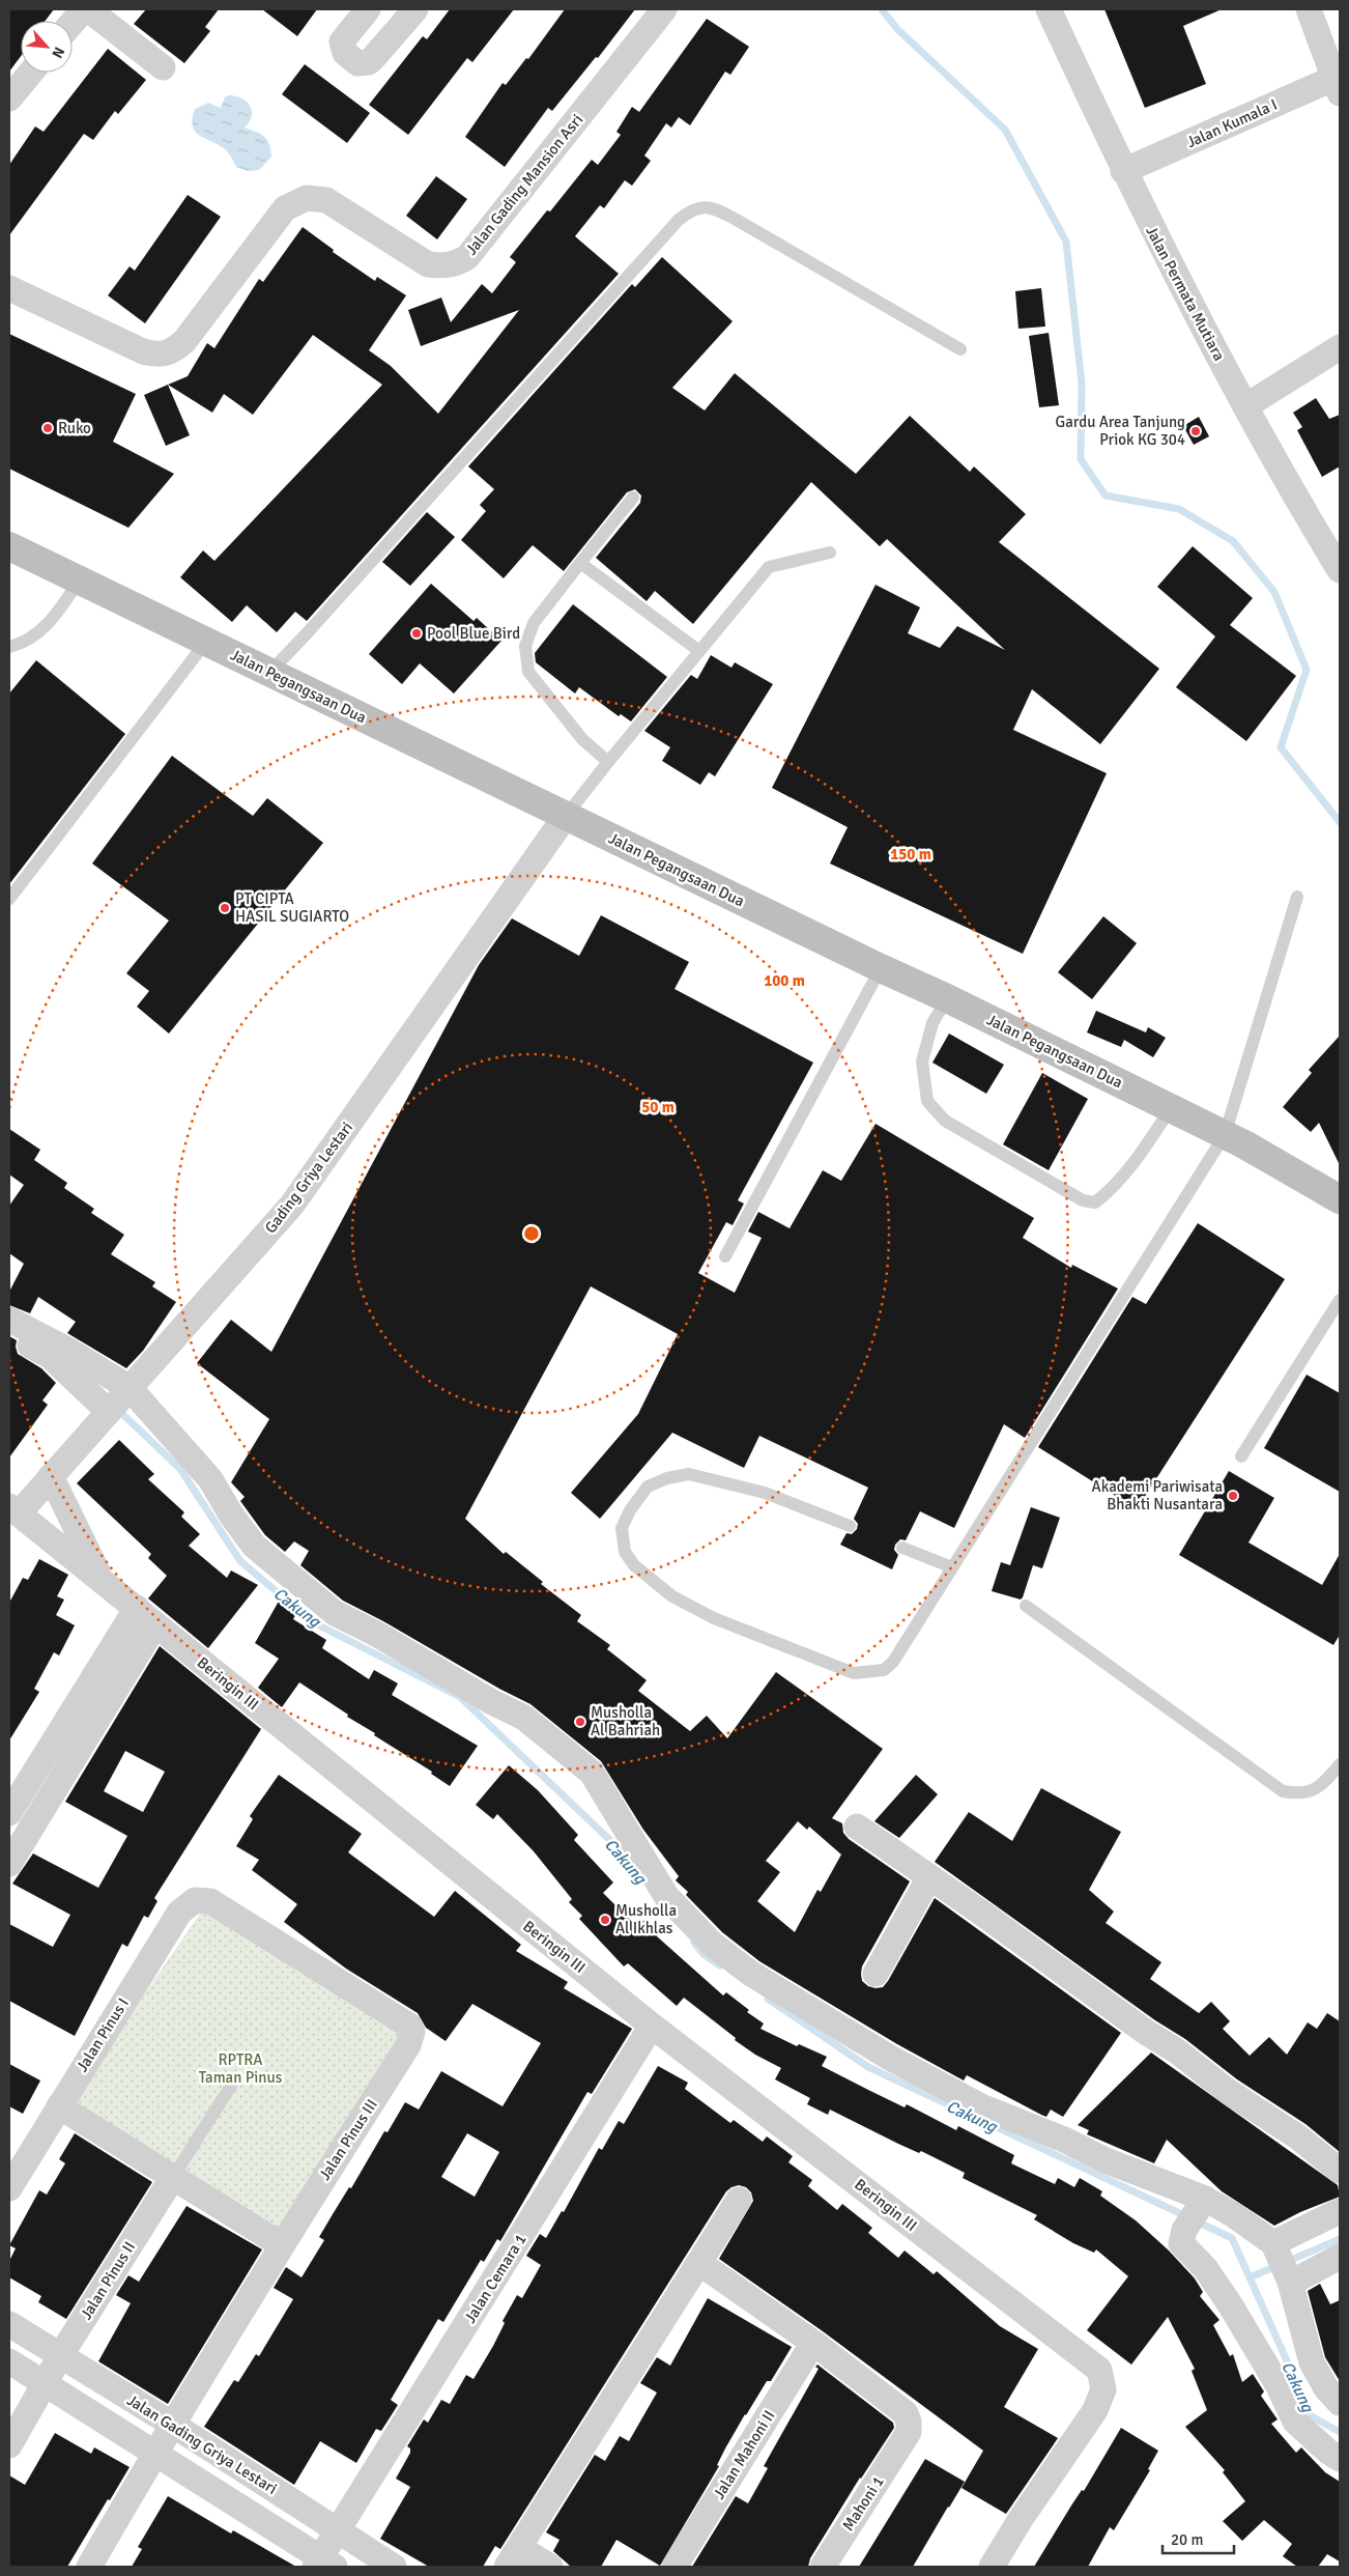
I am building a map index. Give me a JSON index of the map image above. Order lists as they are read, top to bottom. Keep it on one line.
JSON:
{"streets":{"main road":["Jalan Pegangsaan Dua"],"street":["Jalan Kumala I","Jalan Gading Mansion Asri","Jalan Permata Mutiara","Gading Griya Lestari","Beringin III","Jalan Pinus I","Jalan Pinus III","Jalan Cemara 1","Jalan Pinus II","Jalan Gading Griya Lestari","Jalan Mahoni II","Mahoni 1"]},"crossings":[["Jalan Kumala I","Jalan Permata Mutiara"],["Jalan Pegangsaan Dua","Gading Griya Lestari"],["Gading Griya Lestari","Beringin III"],["Beringin III","Jalan Cemara 1"],["Jalan Pinus I","Jalan Pinus III"],["Jalan Pinus III","Jalan Gading Griya Lestari"],["Jalan Cemara 1","Jalan Gading Griya Lestari"],["Jalan Pinus II","Jalan Gading Griya Lestari"],["Jalan Mahoni II","Mahoni 1"]],"water":["Cakung"],"parks":["RPTRA Taman Pinus"],"places":["Ruko","Gardu Area Tanjung Priok KG 304","Pool Blue Bird","PT CIPTA HASIL SUGIARTO","Akademi Pariwisata Bhakti Nusantara","Musholla Al Bahriah","Musholla Al Ikhlas"],"scale_bar":"20 m","north":"bottom right","rings":["150 m","100 m","50 m"]}
